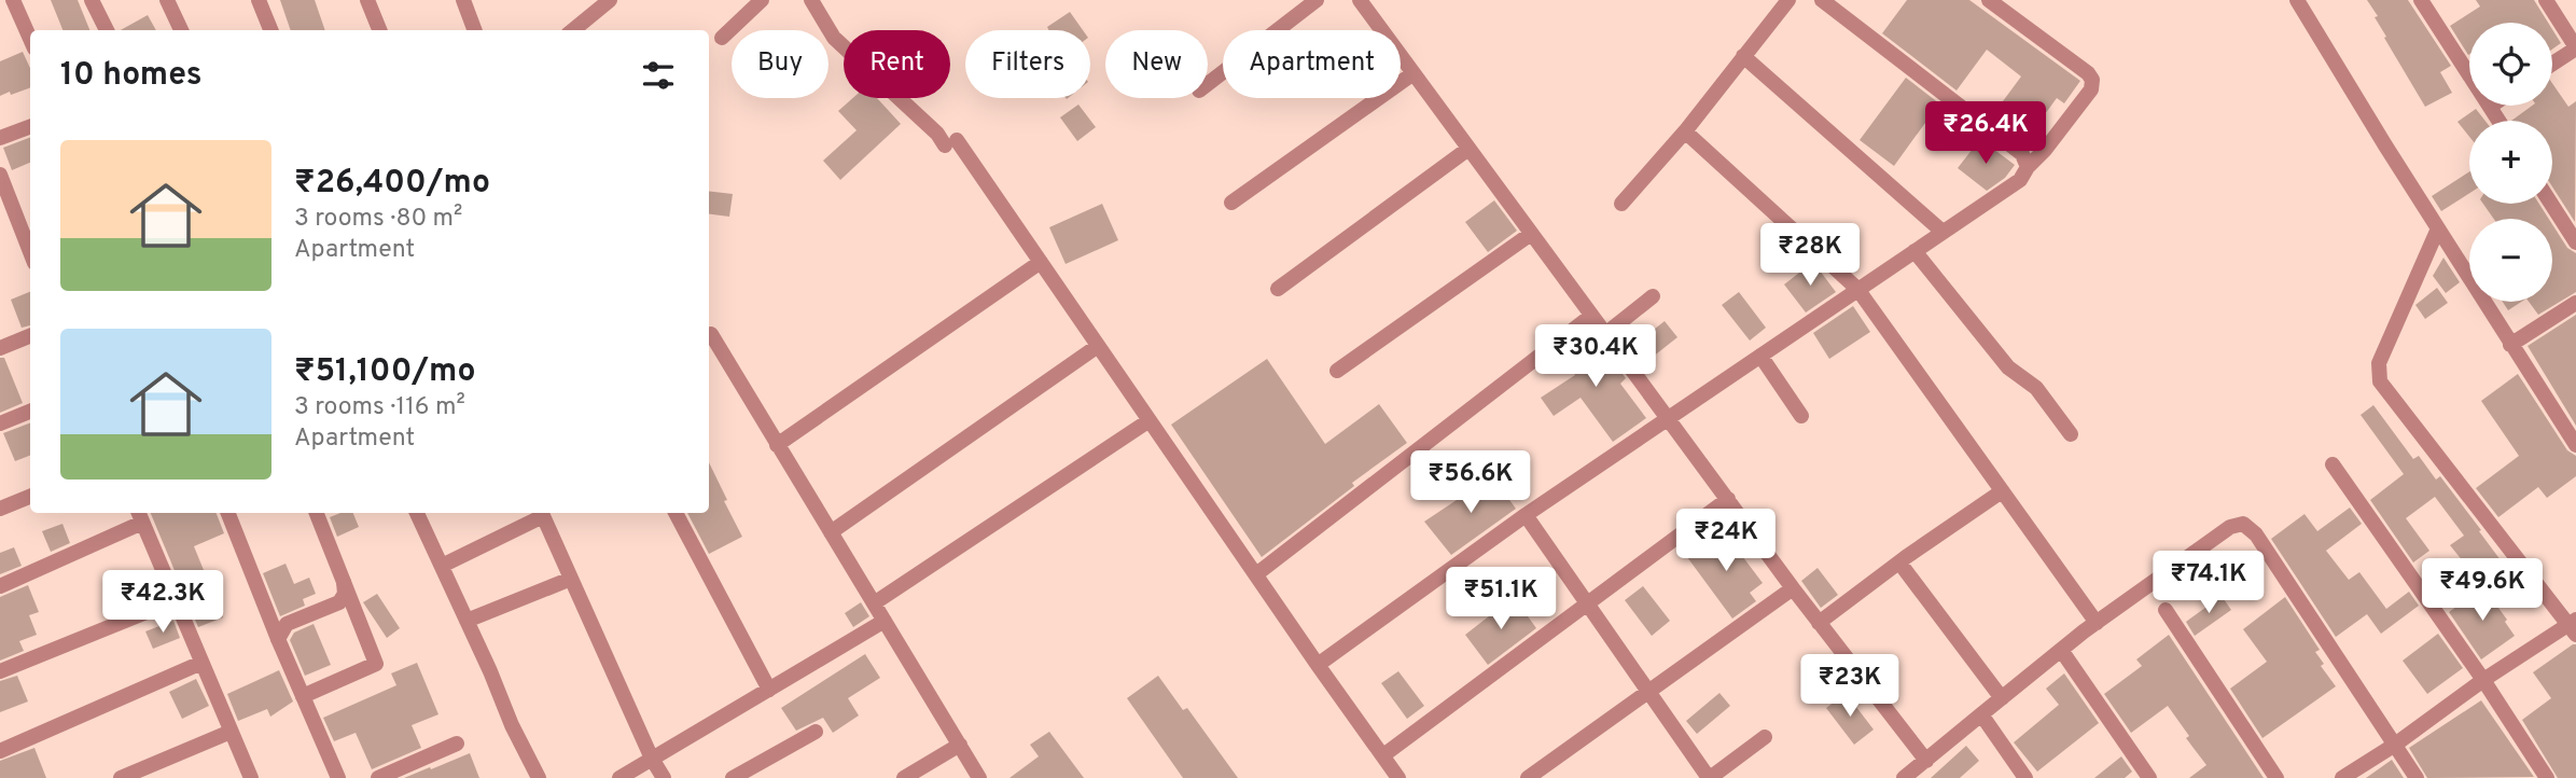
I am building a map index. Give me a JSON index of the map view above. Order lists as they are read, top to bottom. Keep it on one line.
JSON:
{"page":{"map_buttons":["+","−"],"chip":["Buy","Rent","Filters","New","Apartment"],"heading":"10 homes","price":["₹26.4K","₹28K","₹30.4K","₹56.6K","₹24K","₹74.1K","₹49.6K","₹51.1K","₹42.3K","₹23K"],"list":[{"name":"₹26,400/mo","note":"3 rooms · 80 m² · Apartment"},{"name":"₹51,100/mo","note":"3 rooms · 116 m² · Apartment"}]}}
